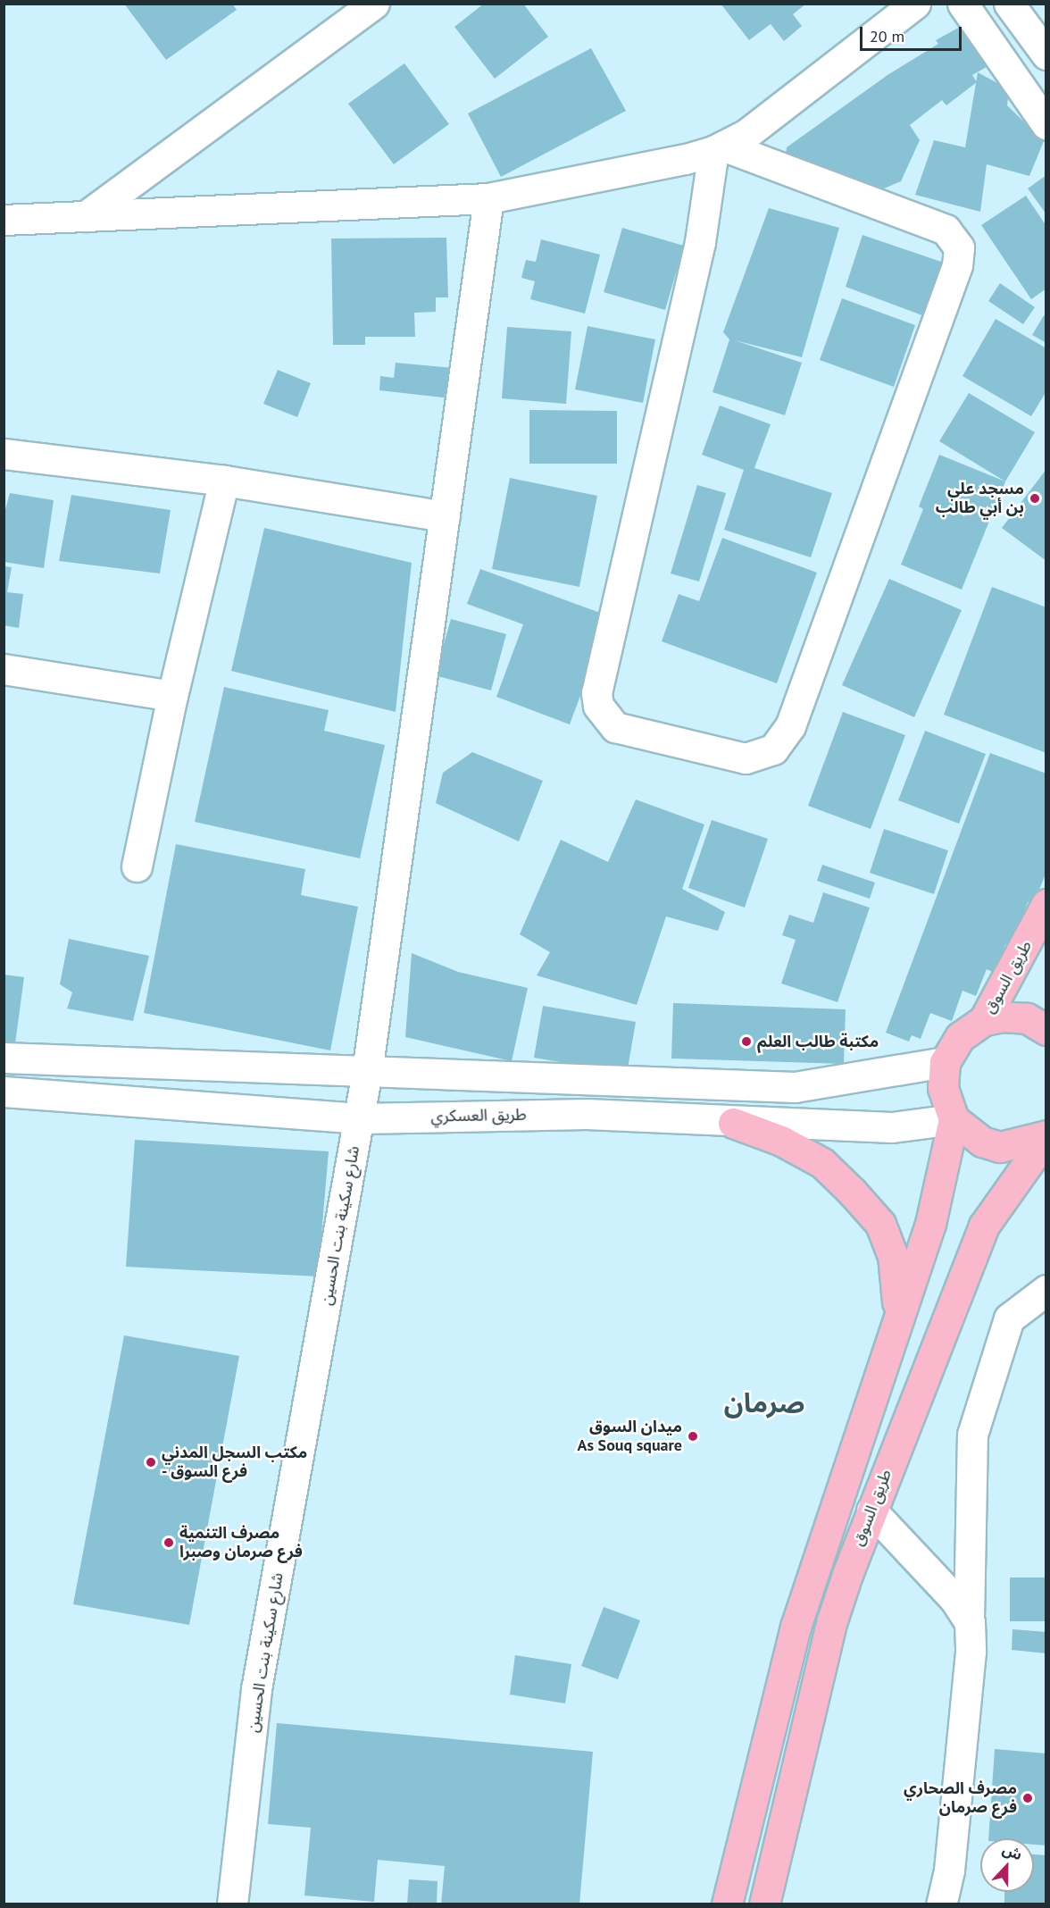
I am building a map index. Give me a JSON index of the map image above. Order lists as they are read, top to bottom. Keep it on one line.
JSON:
{"streets":{"main road":["طريق السوق"],"street":["طريق العسكري","شارع سكينة بنت الحسين"]},"crossings":[["طريق العسكري","شارع سكينة بنت الحسين"]],"districts":["صرمان"],"places":["مسجد علي بن أبي طالب","مكتبة طالب العلم","ميدان السوق As Souq square","مكتب السجل المدني - فرع السوق","مصرف التنمية فرع صرمان وصبرا","مصرف الصحاري فرع صرمان"],"scale_bar":"20 m","north":"top"}
